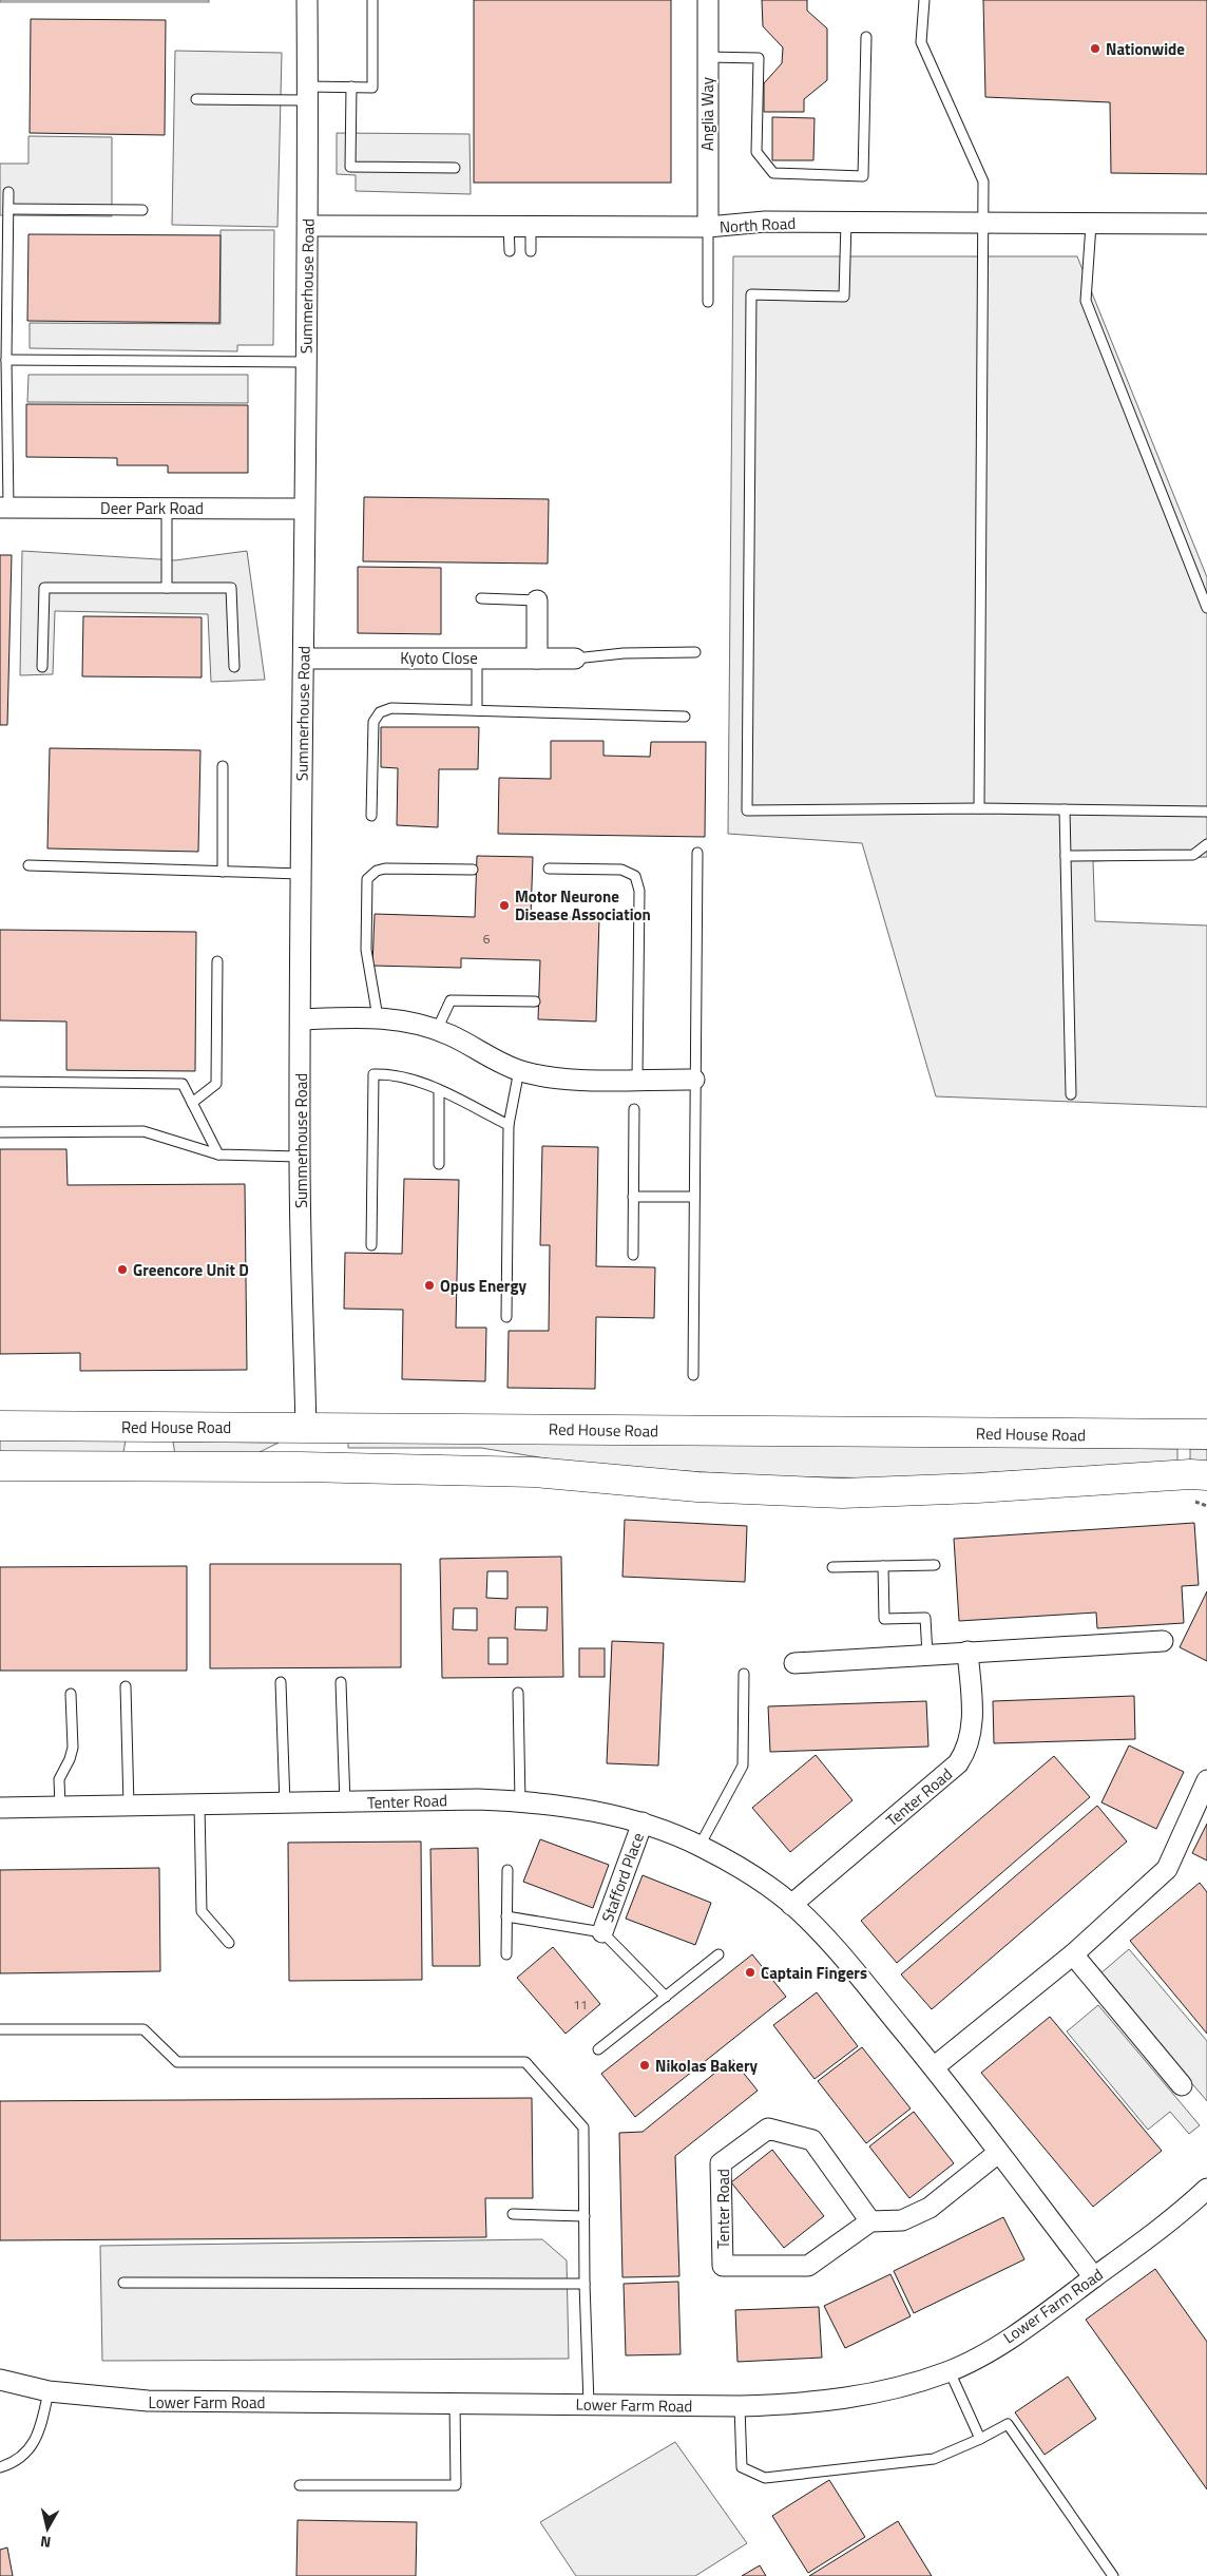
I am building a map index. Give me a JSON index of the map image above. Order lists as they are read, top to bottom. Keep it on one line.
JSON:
{"streets":{"main road":["Red House Road"],"street":["Anglia Way","North Road","Summerhouse Road","Deer Park Road","Kyoto Close","Tenter Road","Stafford Place","Lower Farm Road"]},"crossings":[["Anglia Way","North Road"],["North Road","Summerhouse Road"],["Summerhouse Road","Deer Park Road"],["Summerhouse Road","Kyoto Close"],["Summerhouse Road","Red House Road"],["Tenter Road","Stafford Place"],["Tenter Road","Lower Farm Road"]],"places":["Nationwide","Motor Neurone Disease Association","Greencore Unit D","Opus Energy","Captain Fingers","Nikolas Bakery"],"house_numbers":["6","11"],"north":"bottom"}
